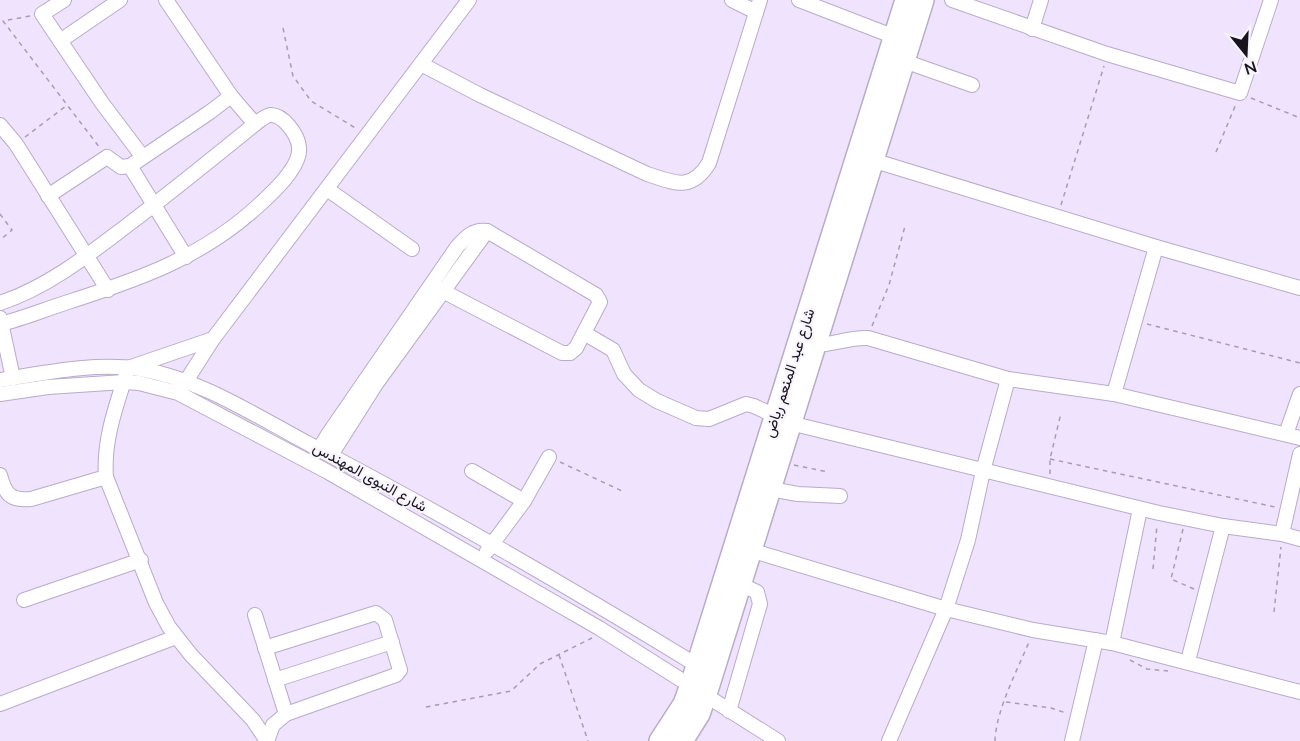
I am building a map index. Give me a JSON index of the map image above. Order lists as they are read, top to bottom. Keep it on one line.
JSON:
{"streets":{"highway":["شارع عبد المنعم رياض"],"street":["شارع النبوى المهندس"]},"crossings":[["شارع عبد المنعم رياض","شارع النبوى المهندس"]],"north":"bottom"}
